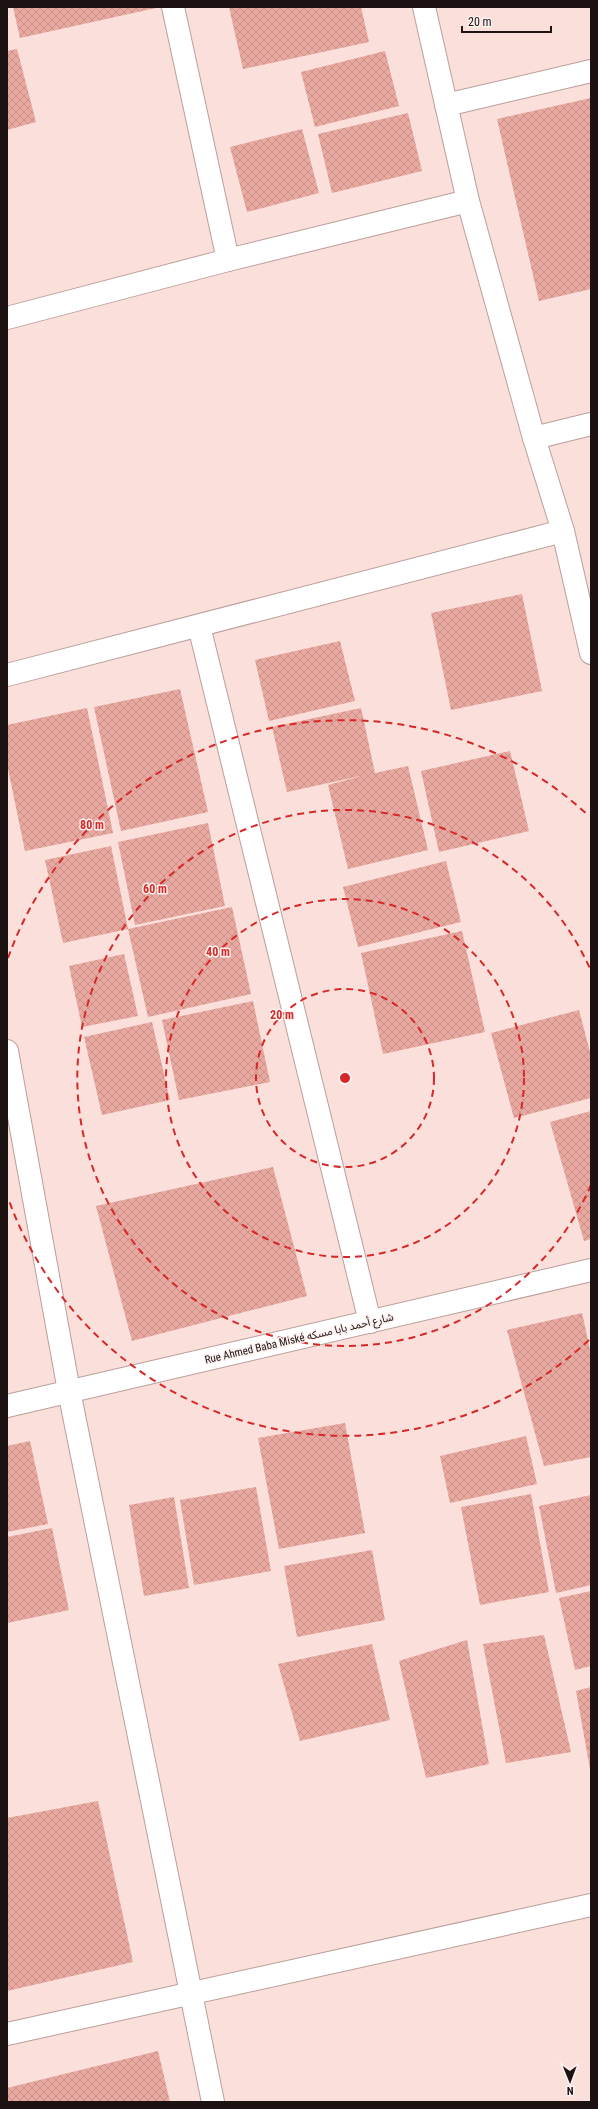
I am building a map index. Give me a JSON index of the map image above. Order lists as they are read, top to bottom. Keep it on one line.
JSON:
{"streets":{"street":["Rue Ahmed Baba Miské شارع أحمد بابا مسكه"]},"scale_bar":"20 m","north":"bottom","rings":["80 m","60 m","40 m","20 m"]}
